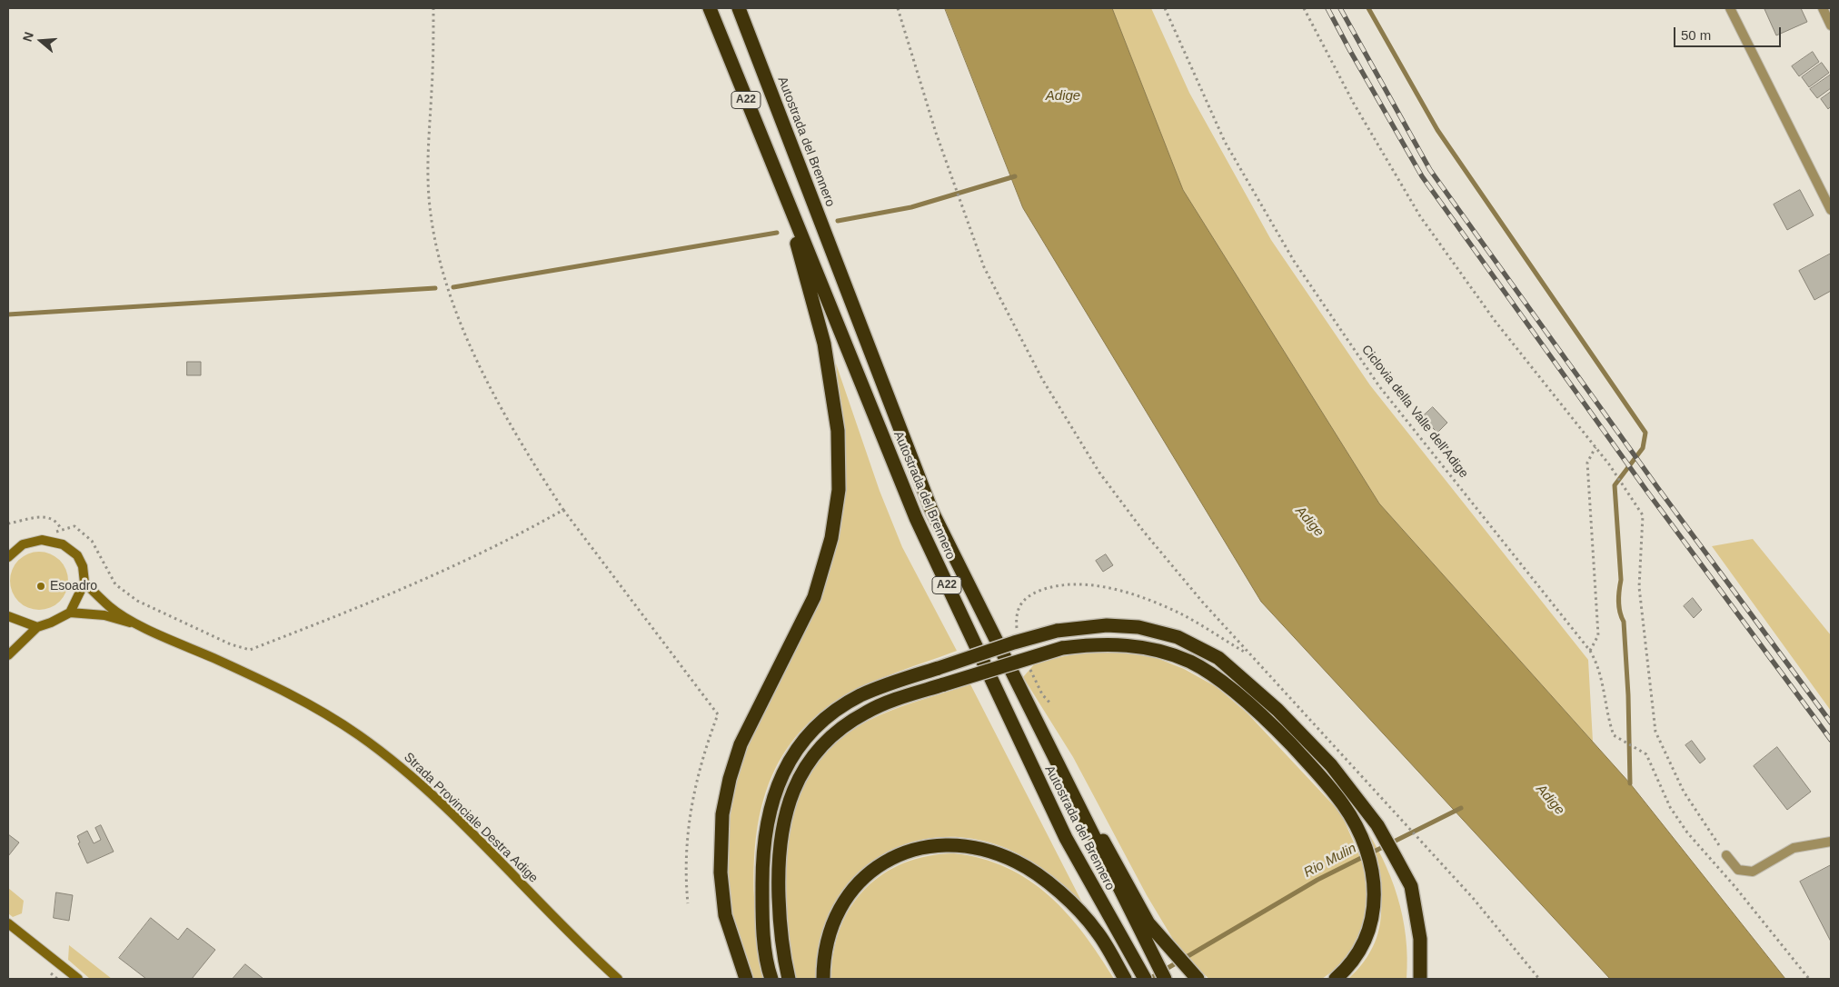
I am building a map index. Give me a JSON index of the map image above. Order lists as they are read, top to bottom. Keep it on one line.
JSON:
{"streets":{"highway":["A22","Autostrada del Brennero"],"main road":["Strada Provinciale Destra Adige"],"path":["Ciclovia della Valle dell'Adige"]},"water":["Adige","Rio Mulin"],"places":["Esoadro"],"scale_bar":"50 m","north":"left"}
